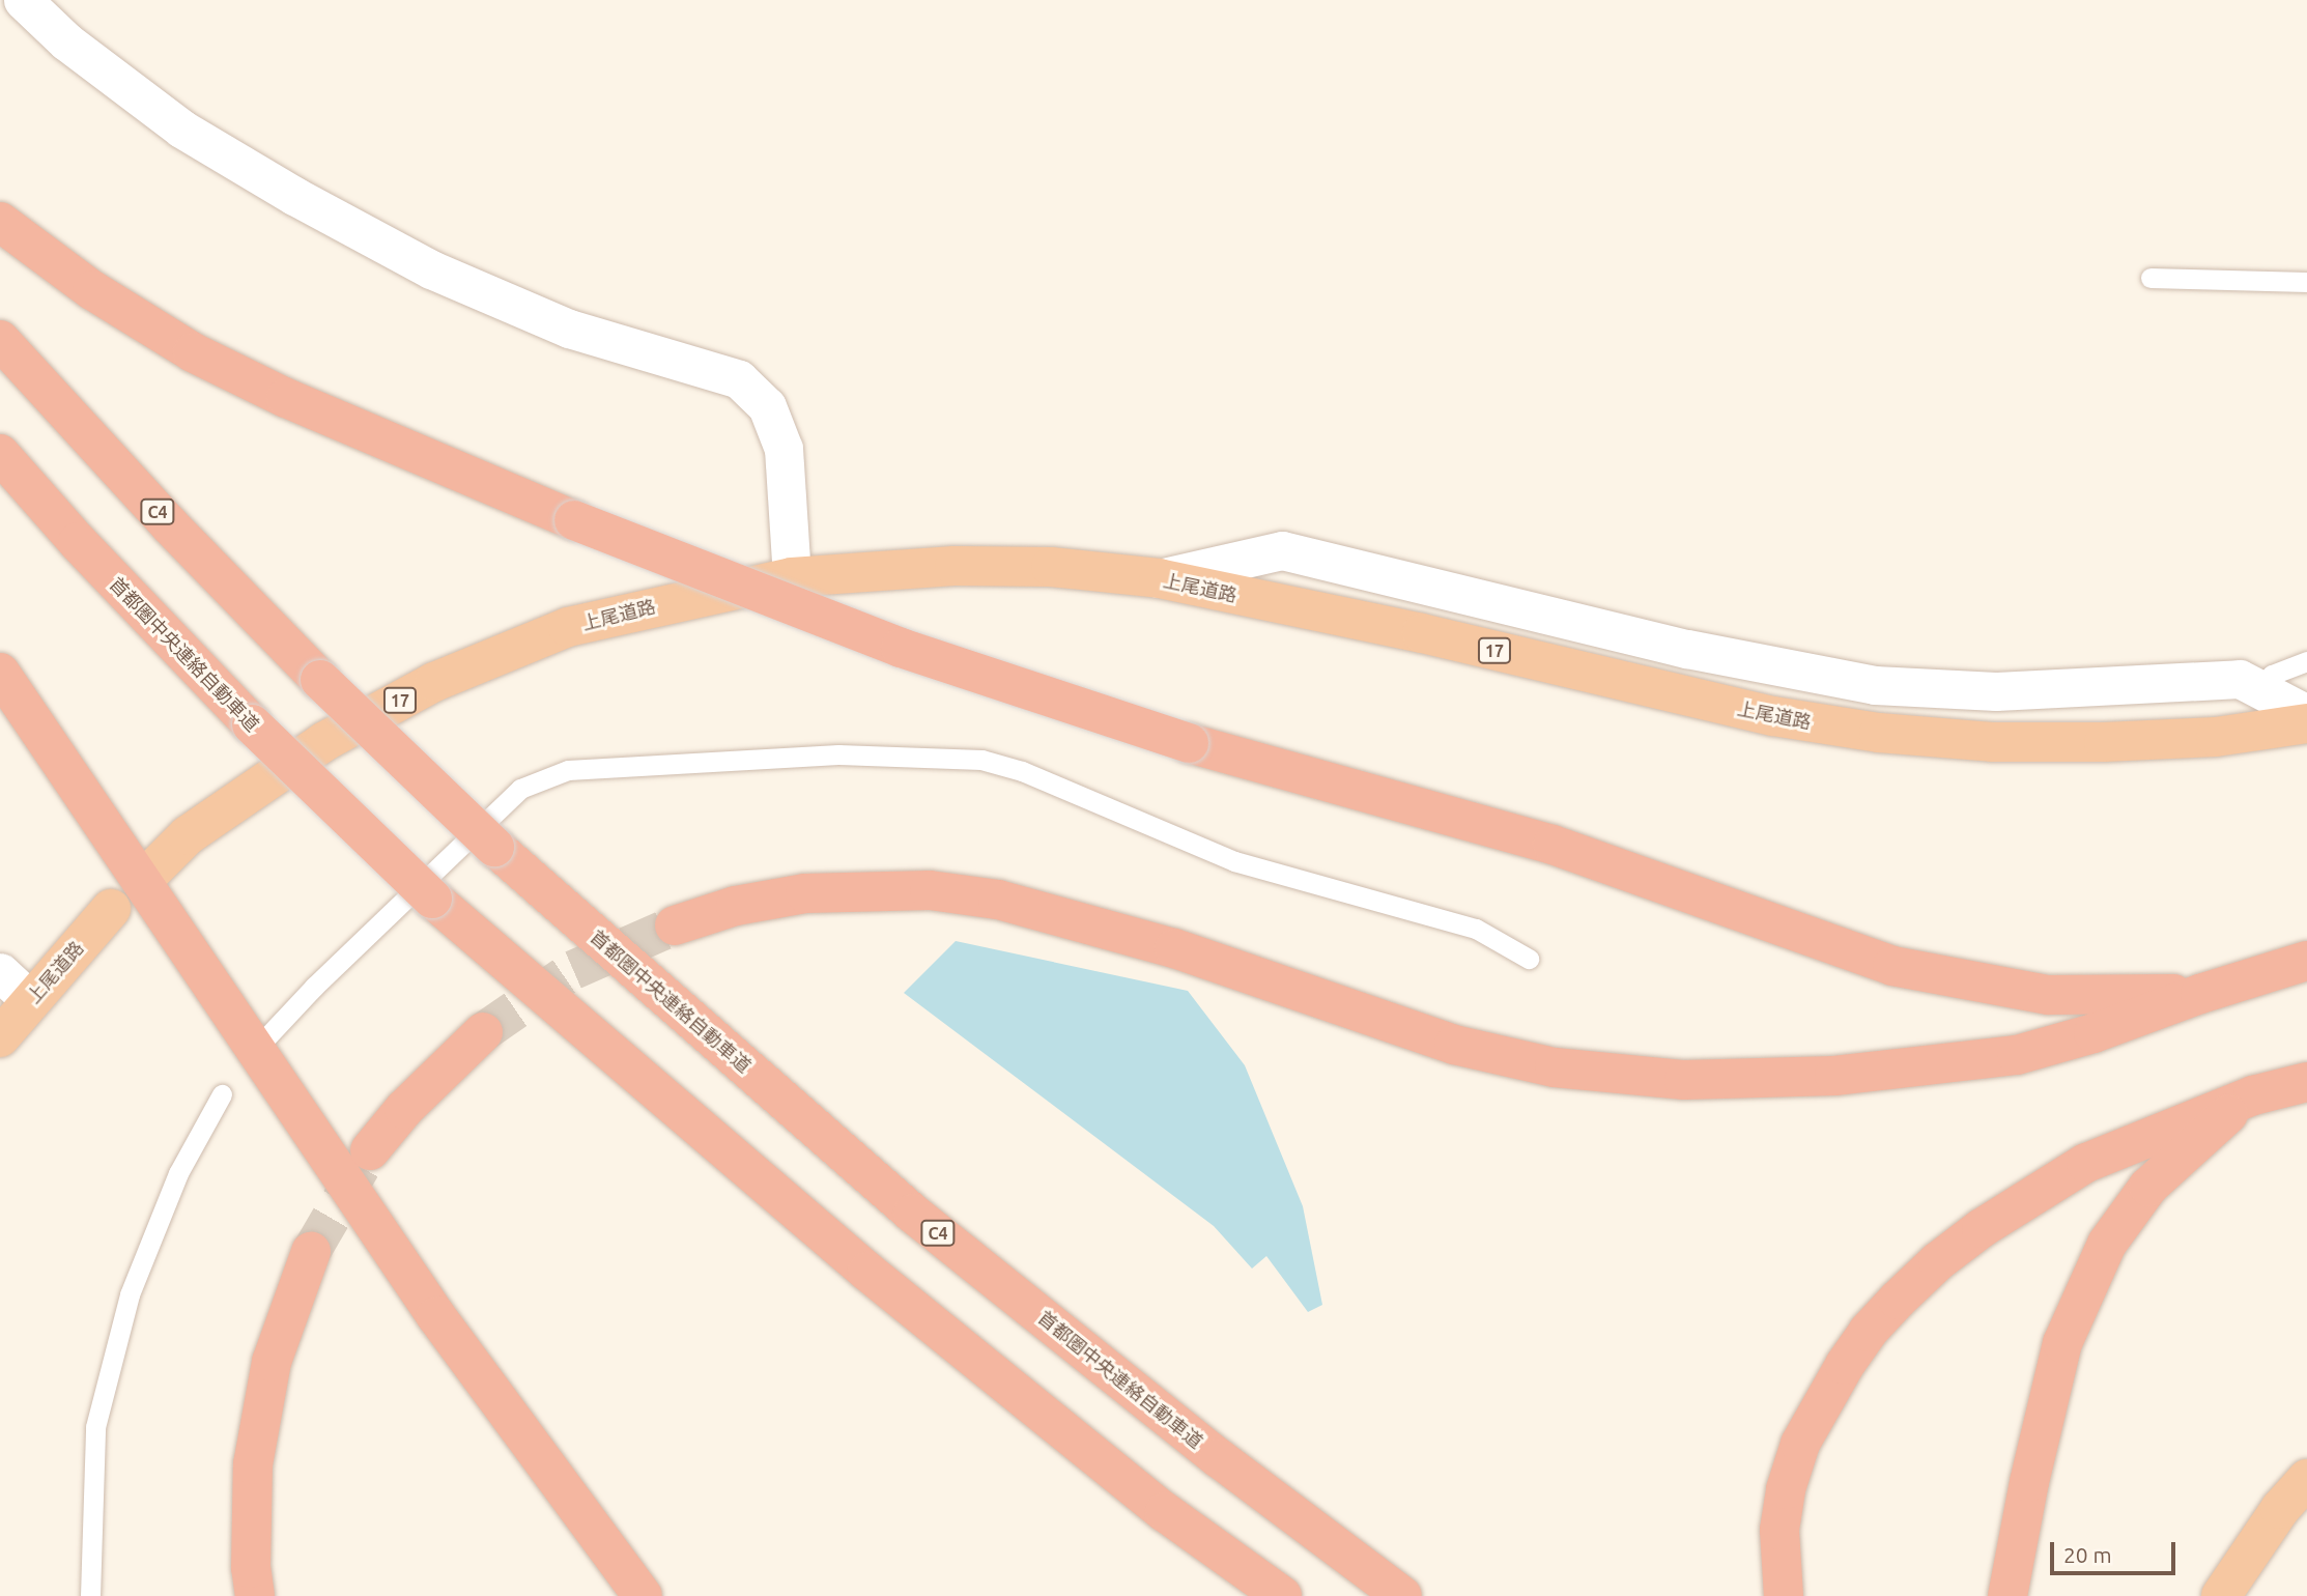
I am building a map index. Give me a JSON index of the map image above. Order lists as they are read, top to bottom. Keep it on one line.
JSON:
{"streets":{"highway":["C4","上尾道路","17","首都圏中央連絡自動車道"]},"scale_bar":"20 m"}
